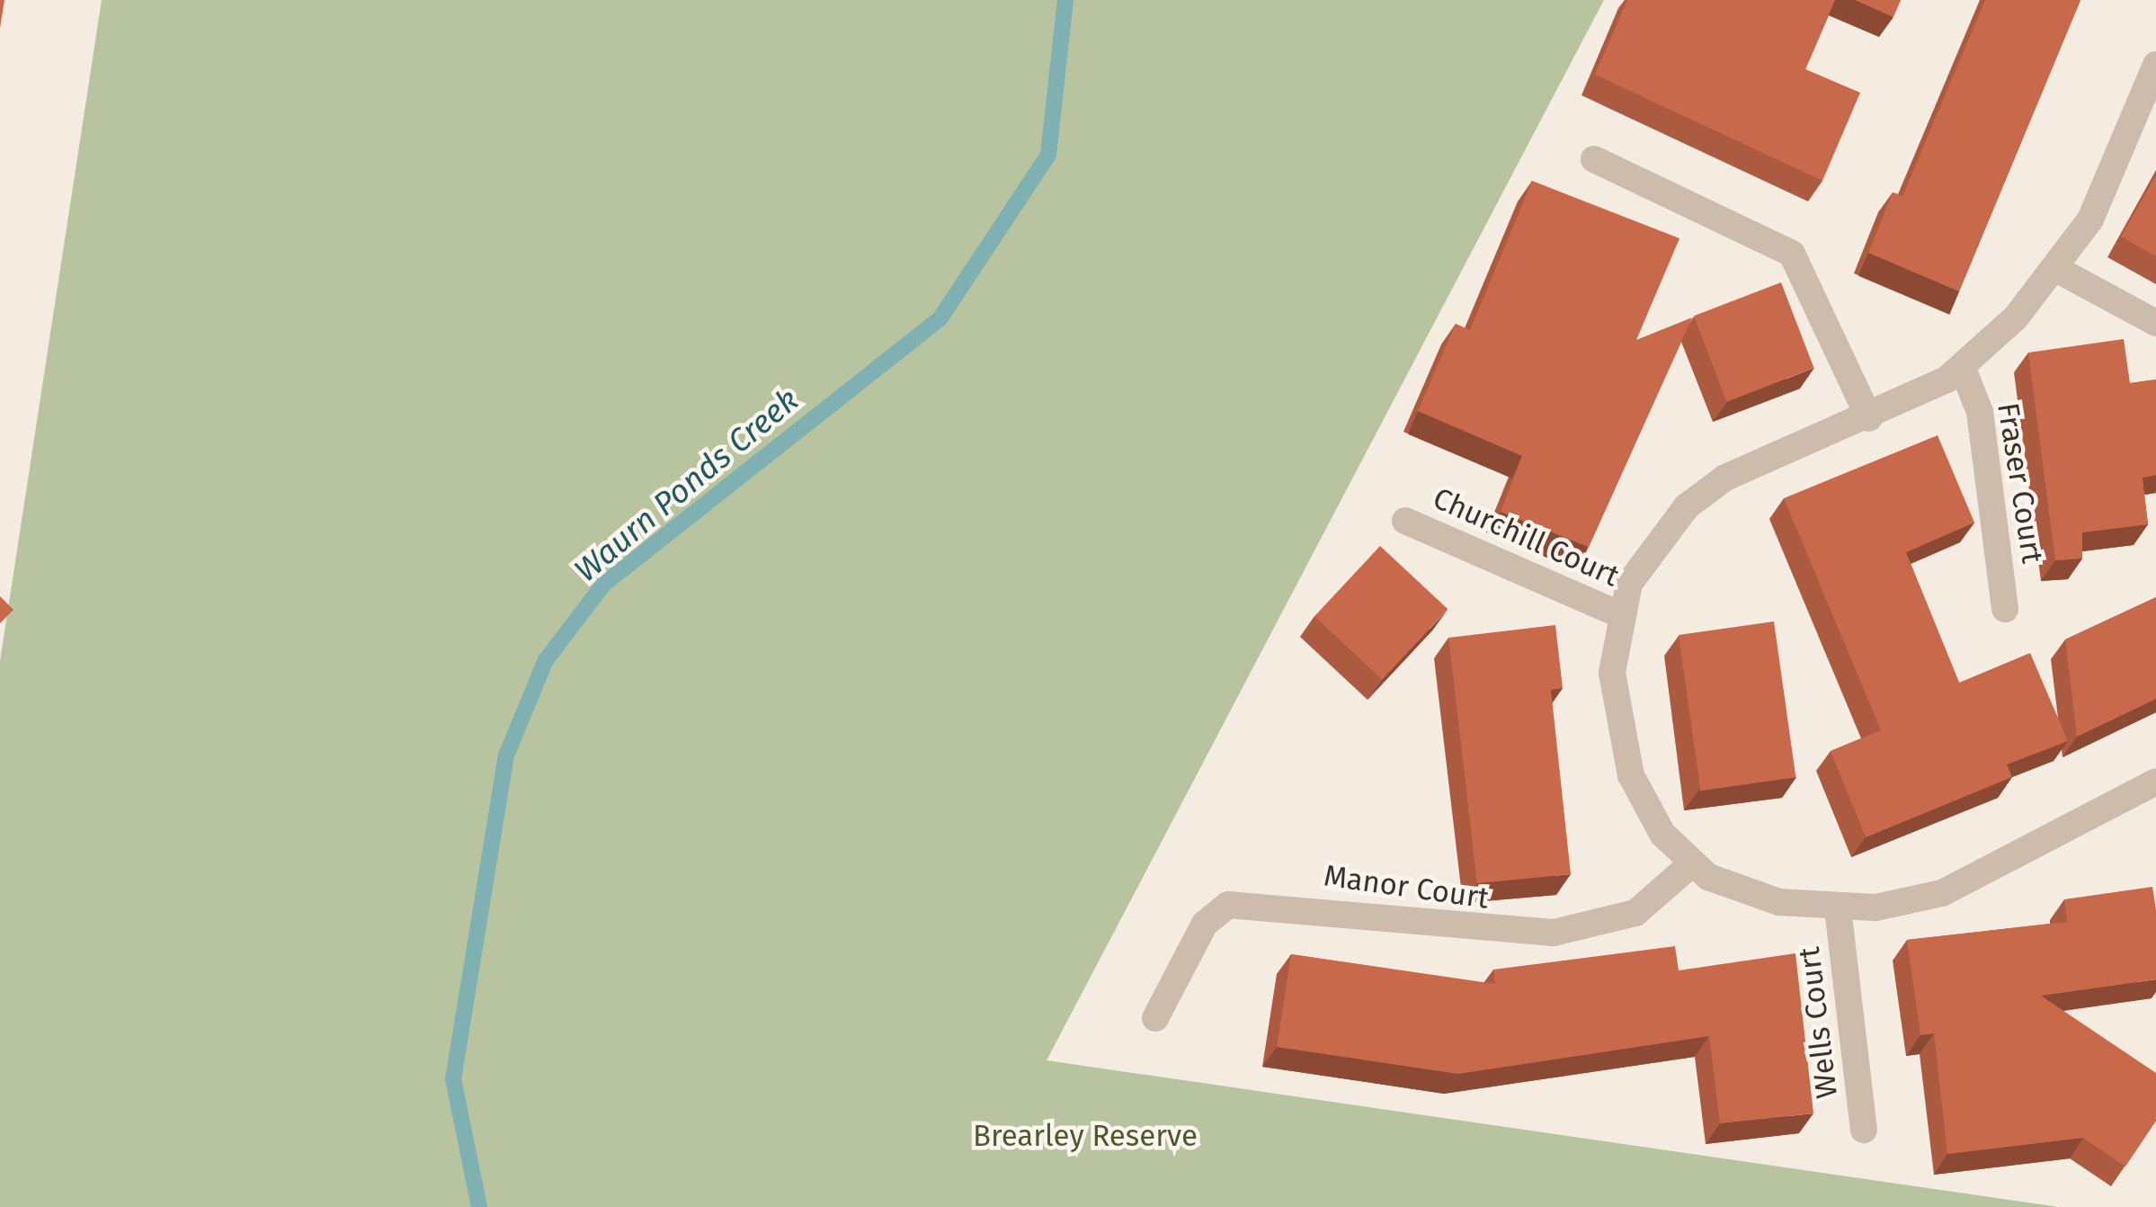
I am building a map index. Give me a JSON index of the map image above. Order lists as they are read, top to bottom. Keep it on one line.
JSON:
{"streets":{"street":["Fraser Court","Churchill Court","Manor Court","Wells Court"]},"water":["Waurn Ponds Creek"],"parks":["Brearley Reserve"]}
